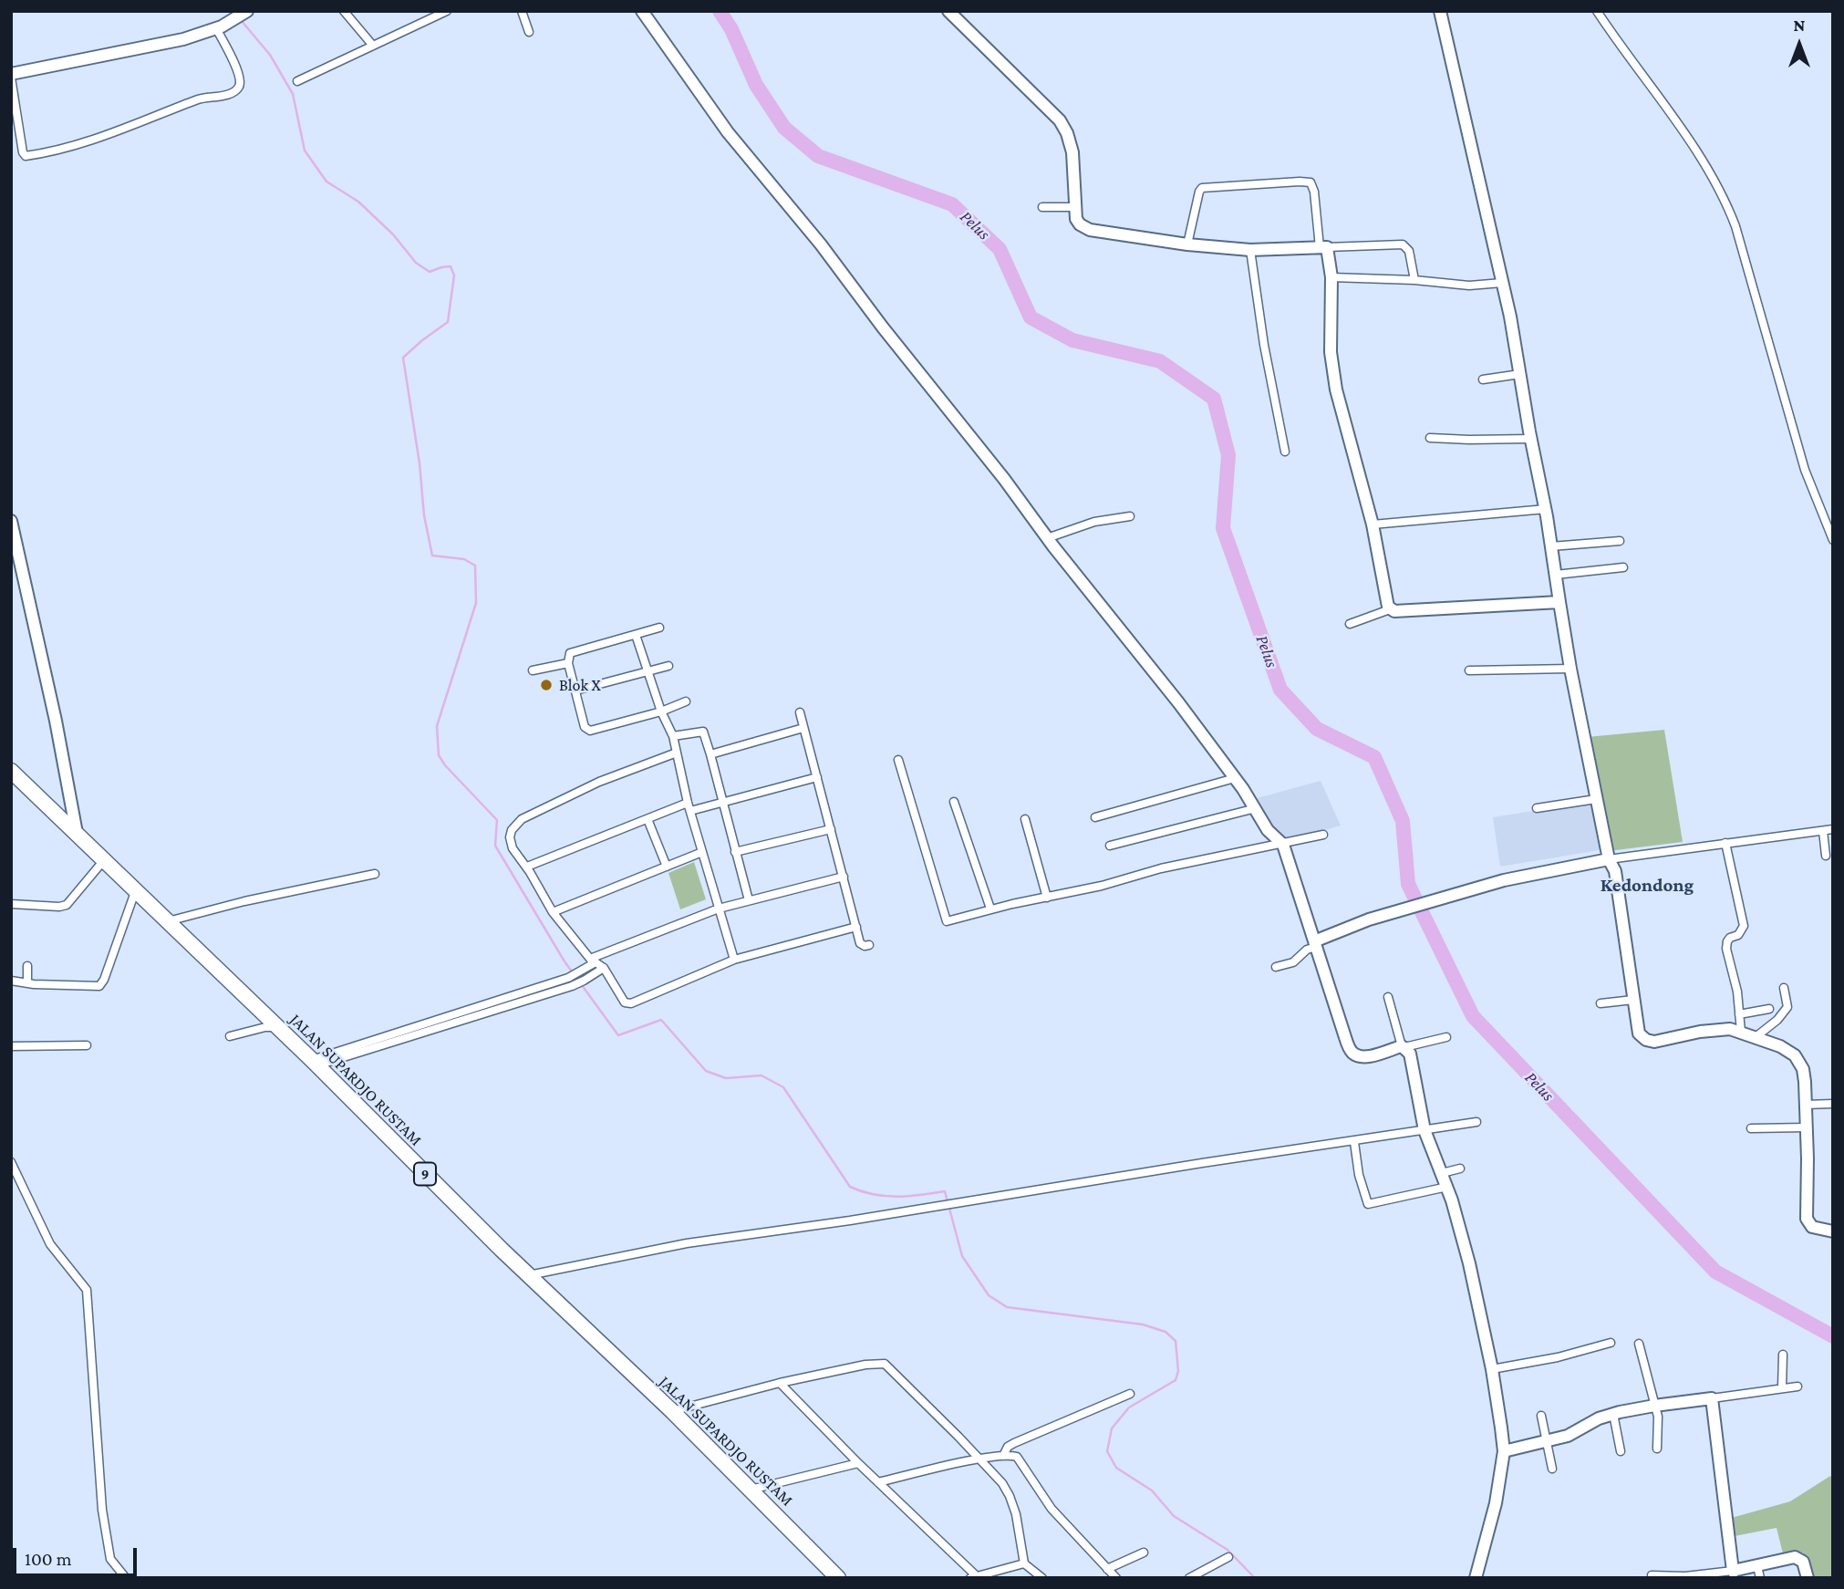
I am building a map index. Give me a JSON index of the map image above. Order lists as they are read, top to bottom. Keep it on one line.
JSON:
{"streets":{"highway":["JALAN SUPARDJO RUSTAM","9"]},"districts":["Kedondong"],"water":["Pelus"],"places":["Blok X"],"scale_bar":"100 m","north":"top"}
